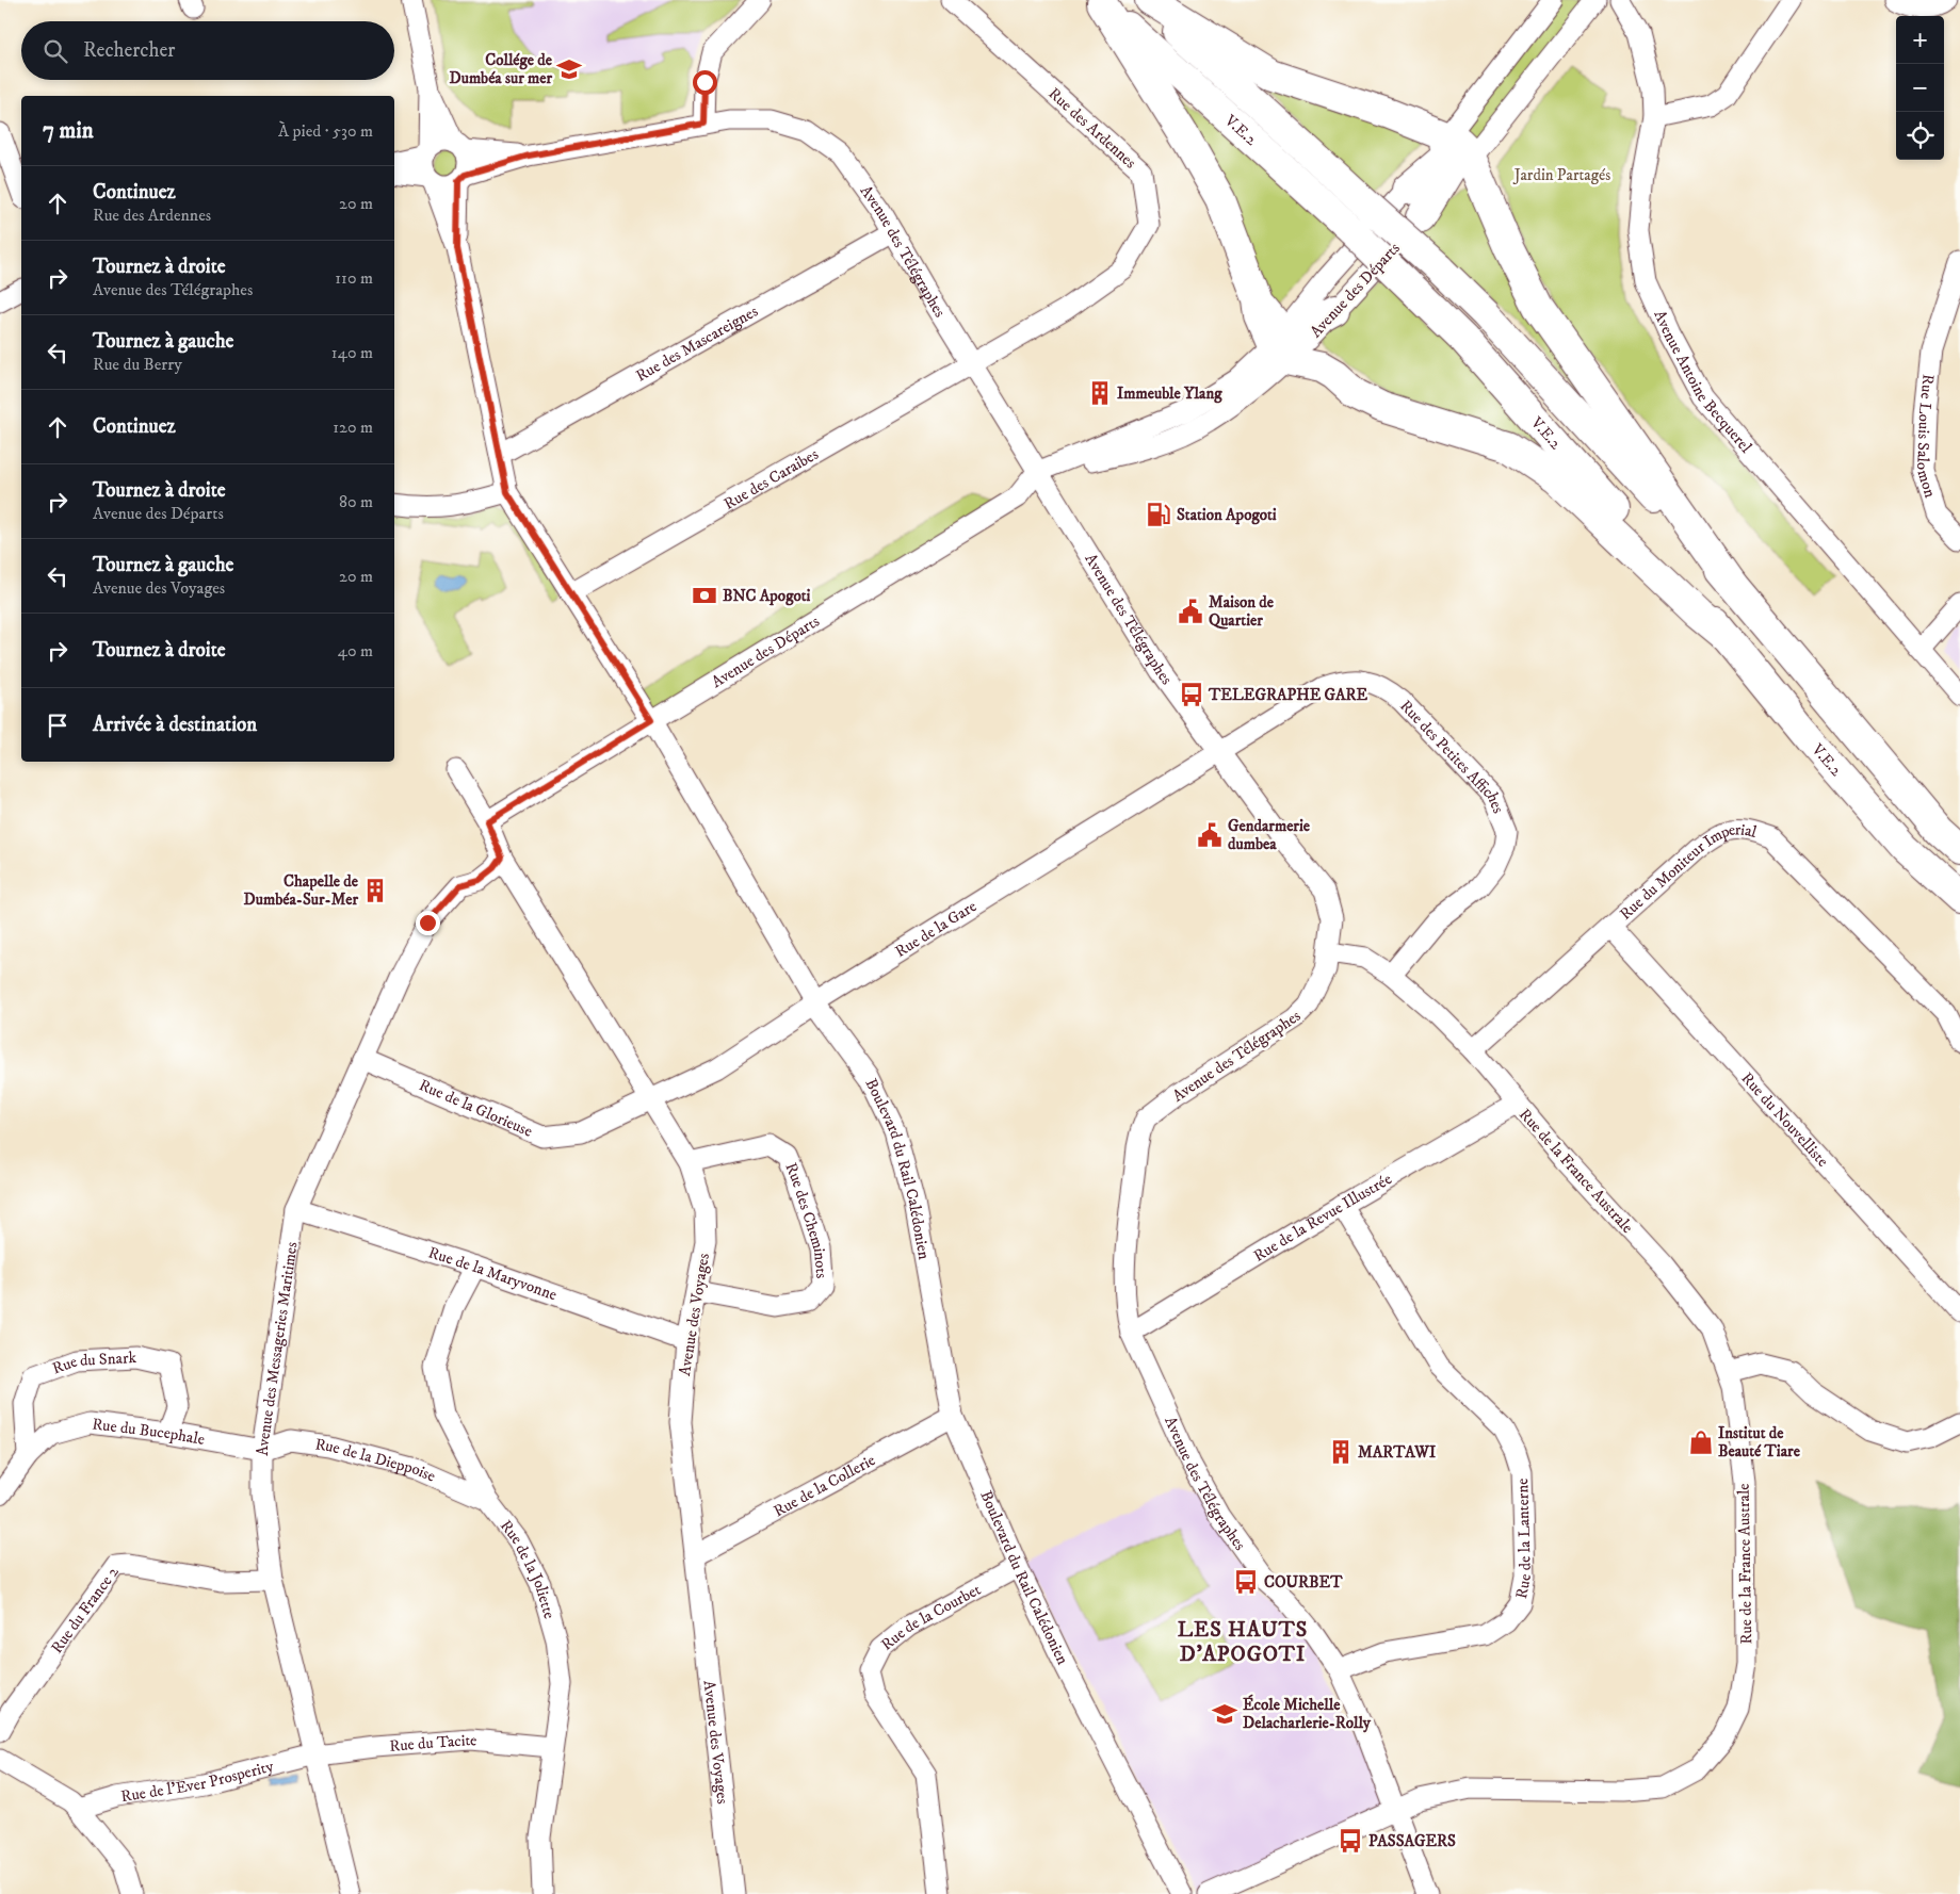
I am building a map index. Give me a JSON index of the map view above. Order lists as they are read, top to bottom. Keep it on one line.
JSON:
{"streets":{"highway":["V.E.2"],"street":["Rue des Ardennes","Avenue des Télégraphes","Avenue des Départs","Rue des Mascareignes","Avenue Antoine Becquerel","Rue Louis Salomon","Rue des Caraibes","Rue des Petites Affiches","Rue du Moniteur Imperial","Rue de la Gare","Rue de la Glorieuse","Rue du Nouvelliste","Boulevard du Rail Calédonien","Rue de la France Australe","Rue de la Revue Illustrée","Rue des Cheminots","Rue de la Maryvonne","Avenue des Voyages","Avenue des Messageries Maritimes","Rue du Snark","Rue du Bucephale","Rue de la Dieppoise","Rue de la Collerie","Rue de la Lanterne","Rue de la Joliette","Rue du France 2","Rue de la Courbet","Rue du Tacite","Rue de l'Ever Prosperity"]},"crossings":[["Rue des Ardennes","Avenue des Télégraphes"],["Rue des Ardennes","Rue des Caraibes"],["Avenue des Télégraphes","Avenue des Départs"],["Avenue des Télégraphes","Rue des Mascareignes"],["Avenue des Télégraphes","Rue des Caraibes"],["Avenue des Télégraphes","Rue des Petites Affiches"],["Avenue des Télégraphes","Rue de la Gare"],["Avenue des Télégraphes","Rue de la France Australe"],["Avenue des Télégraphes","Rue de la Revue Illustrée"],["Avenue des Télégraphes","Rue de la Lanterne"],["Avenue des Départs","Boulevard du Rail Calédonien"],["Avenue des Départs","Avenue des Voyages"],["Rue des Caraibes","Boulevard du Rail Calédonien"],["Rue des Petites Affiches","Rue de la Gare"],["Rue des Petites Affiches","Rue de la France Australe"],["Rue du Moniteur Imperial","Rue du Nouvelliste"],["Rue du Moniteur Imperial","Rue de la France Australe"],["Rue de la Gare","Rue de la Glorieuse"],["Rue de la Gare","Boulevard du Rail Calédonien"],["Rue de la Gare","Avenue des Voyages"],["Rue de la Glorieuse","Avenue des Voyages"],["Rue de la Glorieuse","Avenue des Messageries Maritimes"],["Boulevard du Rail Calédonien","Rue de la Collerie"],["Boulevard du Rail Calédonien","Rue de la Courbet"],["Rue de la France Australe","Rue de la Revue Illustrée"],["Rue de la Revue Illustrée","Rue de la Lanterne"],["Rue des Cheminots","Avenue des Voyages"],["Rue de la Maryvonne","Avenue des Voyages"],["Rue de la Maryvonne","Avenue des Messageries Maritimes"],["Rue de la Maryvonne","Rue de la Joliette"],["Avenue des Voyages","Avenue des Messageries Maritimes"],["Avenue des Voyages","Rue de la Collerie"],["Avenue des Messageries Maritimes","Rue du Bucephale"],["Avenue des Messageries Maritimes","Rue de la Dieppoise"],["Avenue des Messageries Maritimes","Rue du France 2"],["Avenue des Messageries Maritimes","Rue du Tacite"],["Avenue des Messageries Maritimes","Rue de l'Ever Prosperity"],["Rue du Snark","Rue du Bucephale"],["Rue du Bucephale","Rue de la Dieppoise"],["Rue de la Dieppoise","Rue de la Joliette"],["Rue de la Joliette","Rue du Tacite"],["Rue du Tacite","Rue de l'Ever Prosperity"]],"districts":["LES HAUTS D'APOGOTI"],"parks":["Jardin Partagés"],"places":{"school or university":["Collége de Dumbéa sur mer","École Michelle Delacharlerie-Rolly"],"building":["Immeuble Ylang","Chapelle de Dumbéa-Sur-Mer","MARTAWI"],"fuel station":["Station Apogoti"],"bank":["BNC Apogoti"],"public building":["Maison de Quartier","Gendarmerie dumbea"],"bus stop":["TELEGRAPHE GARE","COURBET","PASSAGERS"],"shop":["Institut de Beauté Tiare"]},"page":{"map_buttons":["+","−"],"search":"Rechercher","heading":["7 min","À pied · 530 m"],"list":[["Continuez","Rue des Ardennes","20 m"],["Tournez à droite","Avenue des Télégraphes","110 m"],["Tournez à gauche","Rue du Berry","140 m"],["Continuez","120 m"],["Tournez à droite","Avenue des Départs","80 m"],["Tournez à gauche","Avenue des Voyages","20 m"],["Tournez à droite","40 m"],"Arrivée à destination"]}}
